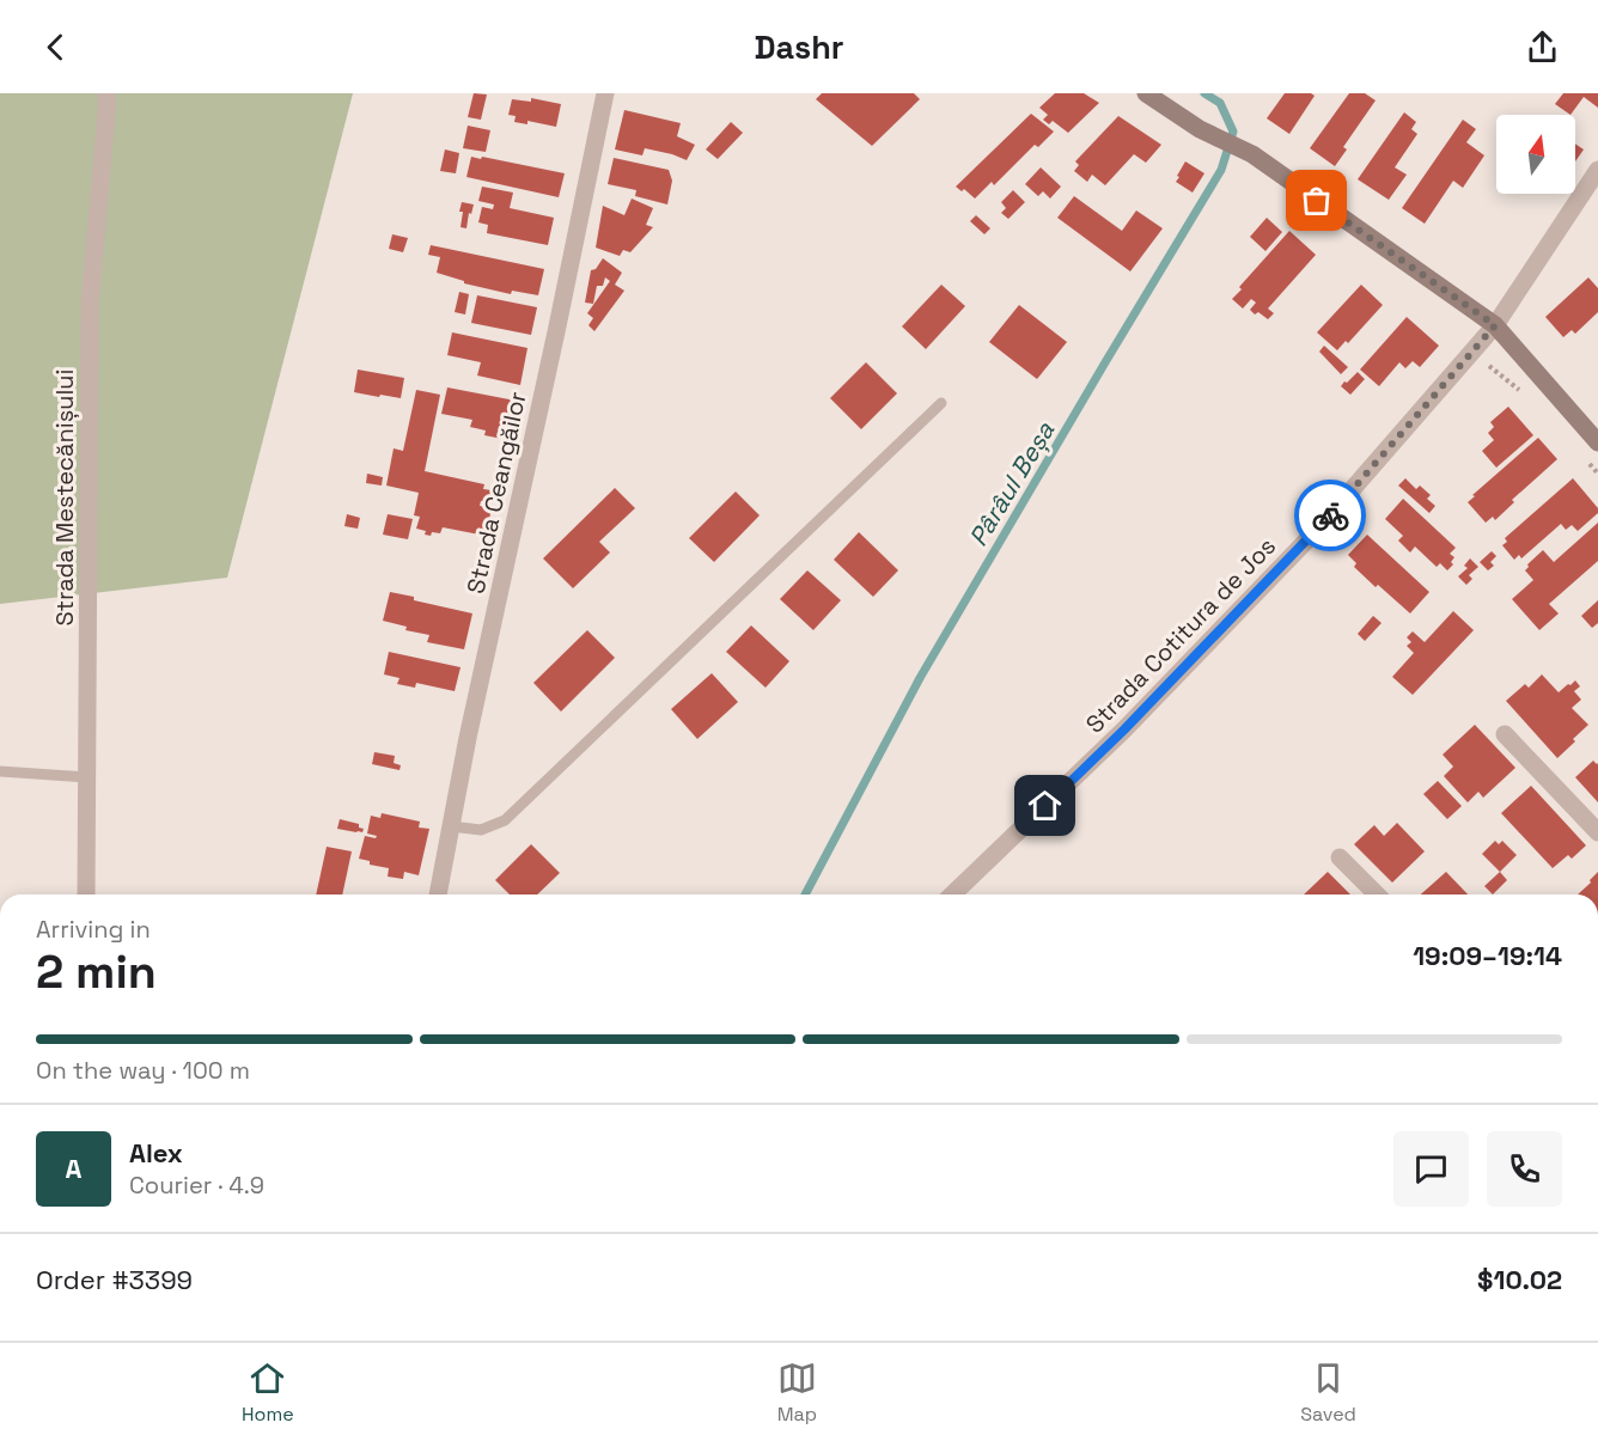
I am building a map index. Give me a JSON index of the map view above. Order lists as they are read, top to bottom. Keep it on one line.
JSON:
{"streets":{"street":["Strada Ceangăilor","Strada Mestecănișului","Strada Cotitura de Jos"]},"water":["Pârâul Beșa"],"north":"top","page":{"header":"Dashr","heading":["2 min","Arriving in","19:09–19:14"],"panel":["Alex","Courier · 4.9","Order #3399","$10.02"],"bar":"On the way · 100 m","round":"A","tabs":["Home","Map","Saved"]}}
